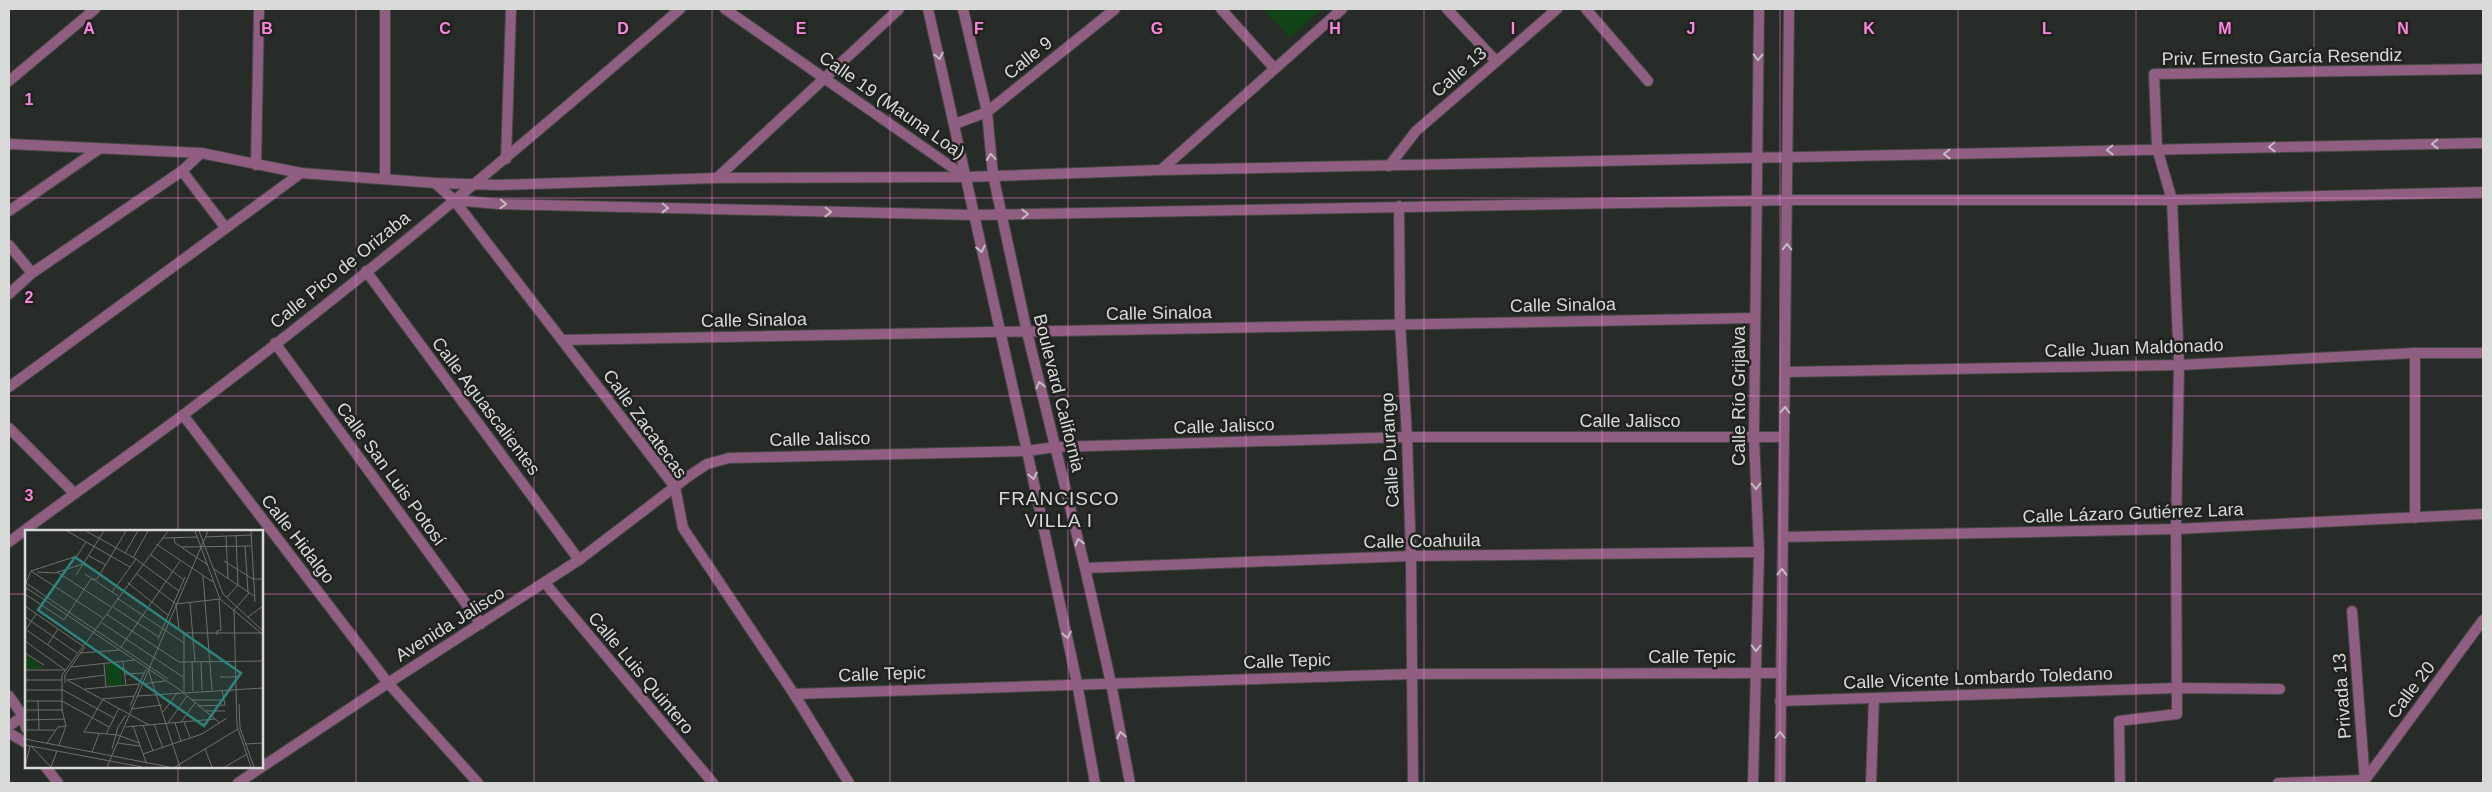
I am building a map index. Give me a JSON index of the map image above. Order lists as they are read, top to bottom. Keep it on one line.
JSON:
{"streets":{"street":["Priv. Ernesto García Resendiz","Calle 9","Calle 13","Calle 19 (Mauna Loa)","Calle Pico de Orizaba","Calle Sinaloa","Calle Juan Maldonado","Boulevard California","Calle Río Grijalva","Calle Aguascalientes","Calle Jalisco","Calle Zacatecas","Calle Durango","Calle San Luis Potosí","Calle Lázaro Gutiérrez Lara","Calle Hidalgo","Calle Coahuila","Avenida Jalisco","Calle Tepic","Calle Luis Quintero","Calle Vicente Lombardo Toledano","Calle 20","Privada 13"]},"crossings":[["Calle 9","Boulevard California"],["Calle Pico de Orizaba","Calle Aguascalientes"],["Calle Pico de Orizaba","Calle Zacatecas"],["Calle Pico de Orizaba","Calle San Luis Potosí"],["Calle Pico de Orizaba","Calle Hidalgo"],["Calle Sinaloa","Boulevard California"],["Calle Sinaloa","Calle Río Grijalva"],["Calle Sinaloa","Calle Zacatecas"],["Calle Sinaloa","Calle Durango"],["Boulevard California","Calle Jalisco"],["Boulevard California","Calle Coahuila"],["Boulevard California","Calle Tepic"],["Calle Río Grijalva","Calle Jalisco"],["Calle Río Grijalva","Calle Coahuila"],["Calle Río Grijalva","Calle Tepic"],["Calle Aguascalientes","Avenida Jalisco"],["Calle Jalisco","Calle Zacatecas"],["Calle Jalisco","Calle Durango"],["Calle Jalisco","Avenida Jalisco"],["Calle Zacatecas","Avenida Jalisco"],["Calle Zacatecas","Calle Tepic"],["Calle Durango","Calle Coahuila"],["Calle Durango","Calle Tepic"],["Calle San Luis Potosí","Avenida Jalisco"],["Calle Hidalgo","Avenida Jalisco"],["Avenida Jalisco","Calle Luis Quintero"],["Calle 20","Privada 13"]],"districts":["FRANCISCO VILLA I"],"grid":{"columns":["A","B","C","D","E","F","G","H","I","J","K","L","M","N"],"rows":["1","2","3"]}}
